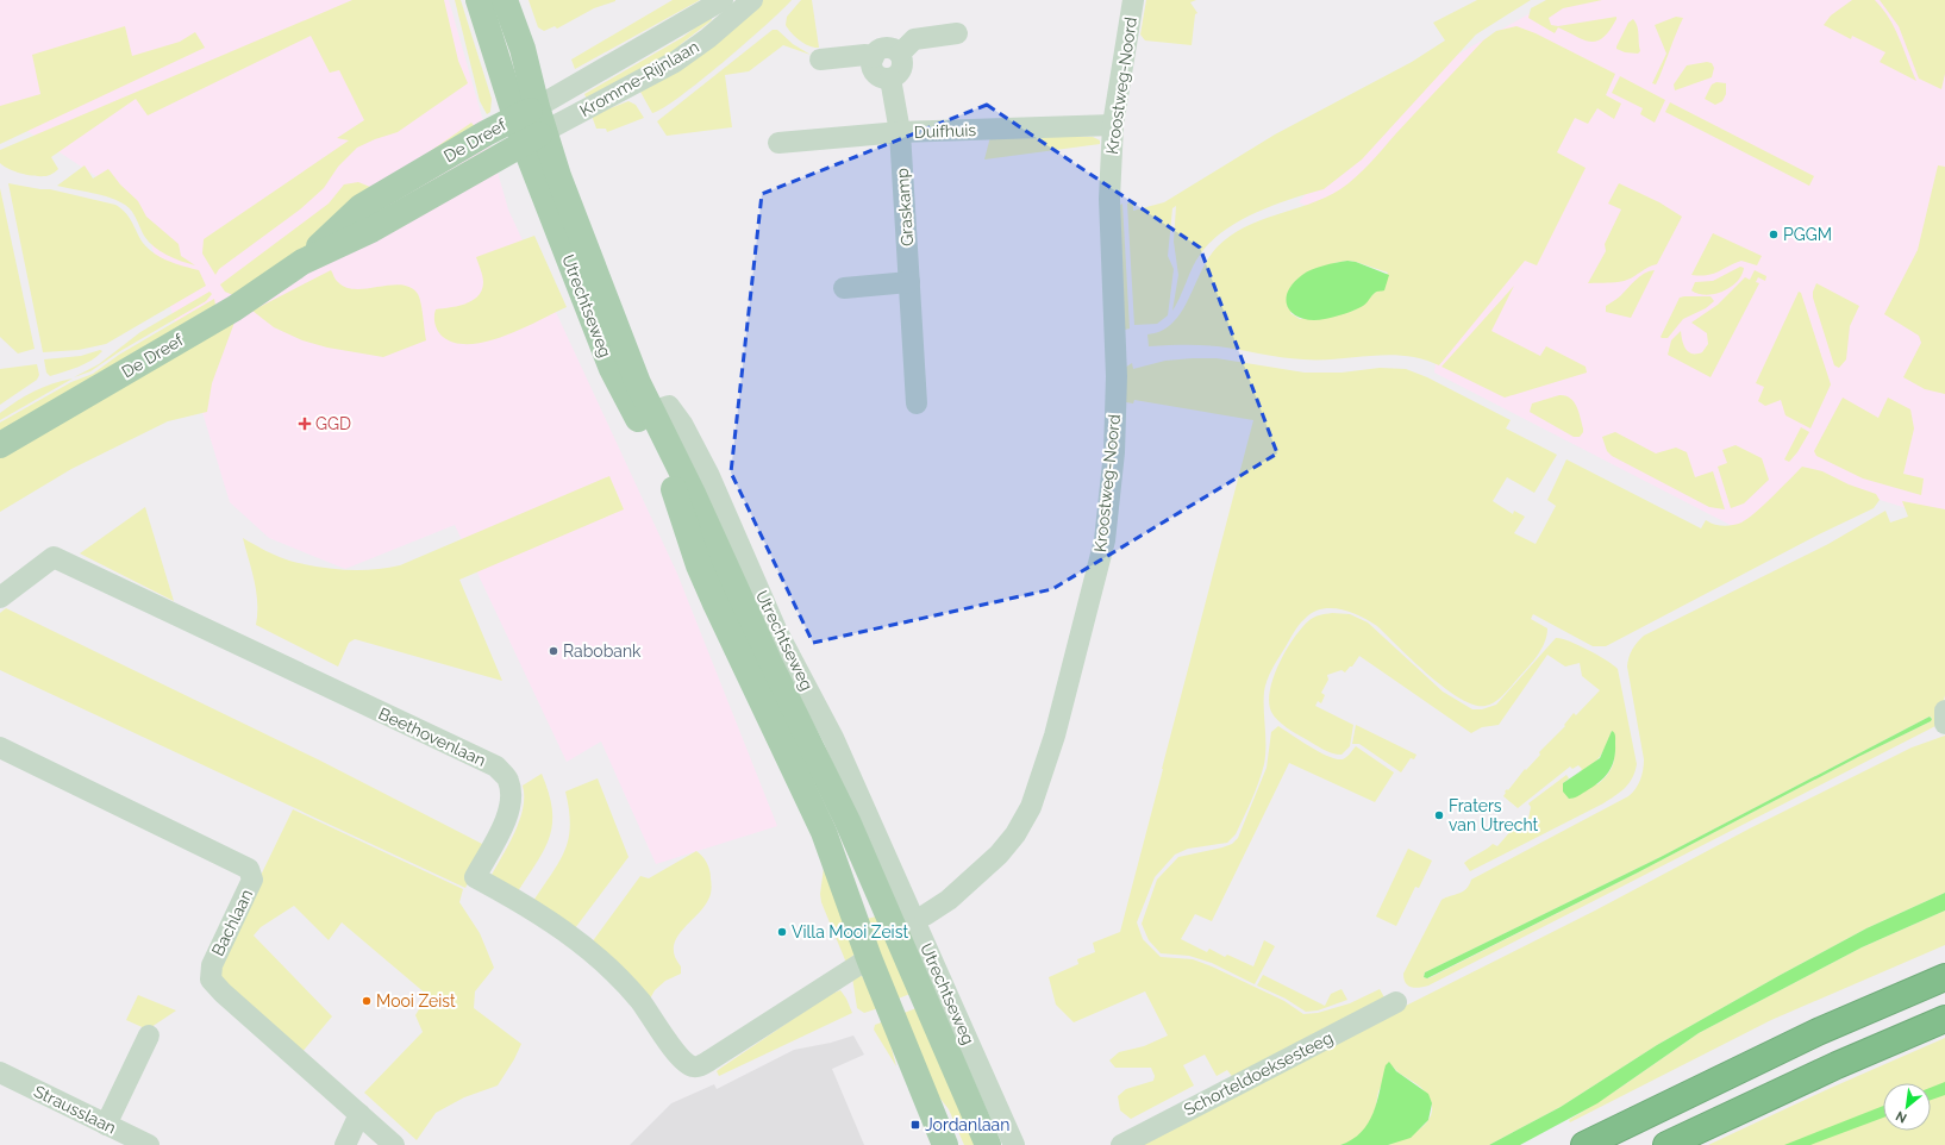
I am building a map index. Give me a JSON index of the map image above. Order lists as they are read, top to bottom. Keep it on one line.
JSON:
{"streets":{"main road":["De Dreef","Utrechtseweg"],"street":["Kromme-Rijnlaan","Kroostweg-Noord","Duifhuis","Graskamp","Beethovenlaan","Bachlaan","Schorteldoeksesteeg","Strausslaan"]},"crossings":[["Kromme-Rijnlaan","De Dreef"],["Kromme-Rijnlaan","Utrechtseweg"],["Kroostweg-Noord","Duifhuis"],["Duifhuis","Graskamp"],["De Dreef","Utrechtseweg"],["Utrechtseweg","Beethovenlaan"]],"places":{"other":["PGGM","Rabobank","Fraters van Utrecht","Villa Mooi Zeist","Mooi Zeist"],"health":["GGD"],"transit":["Jordanlaan"]},"north":"bottom left"}
